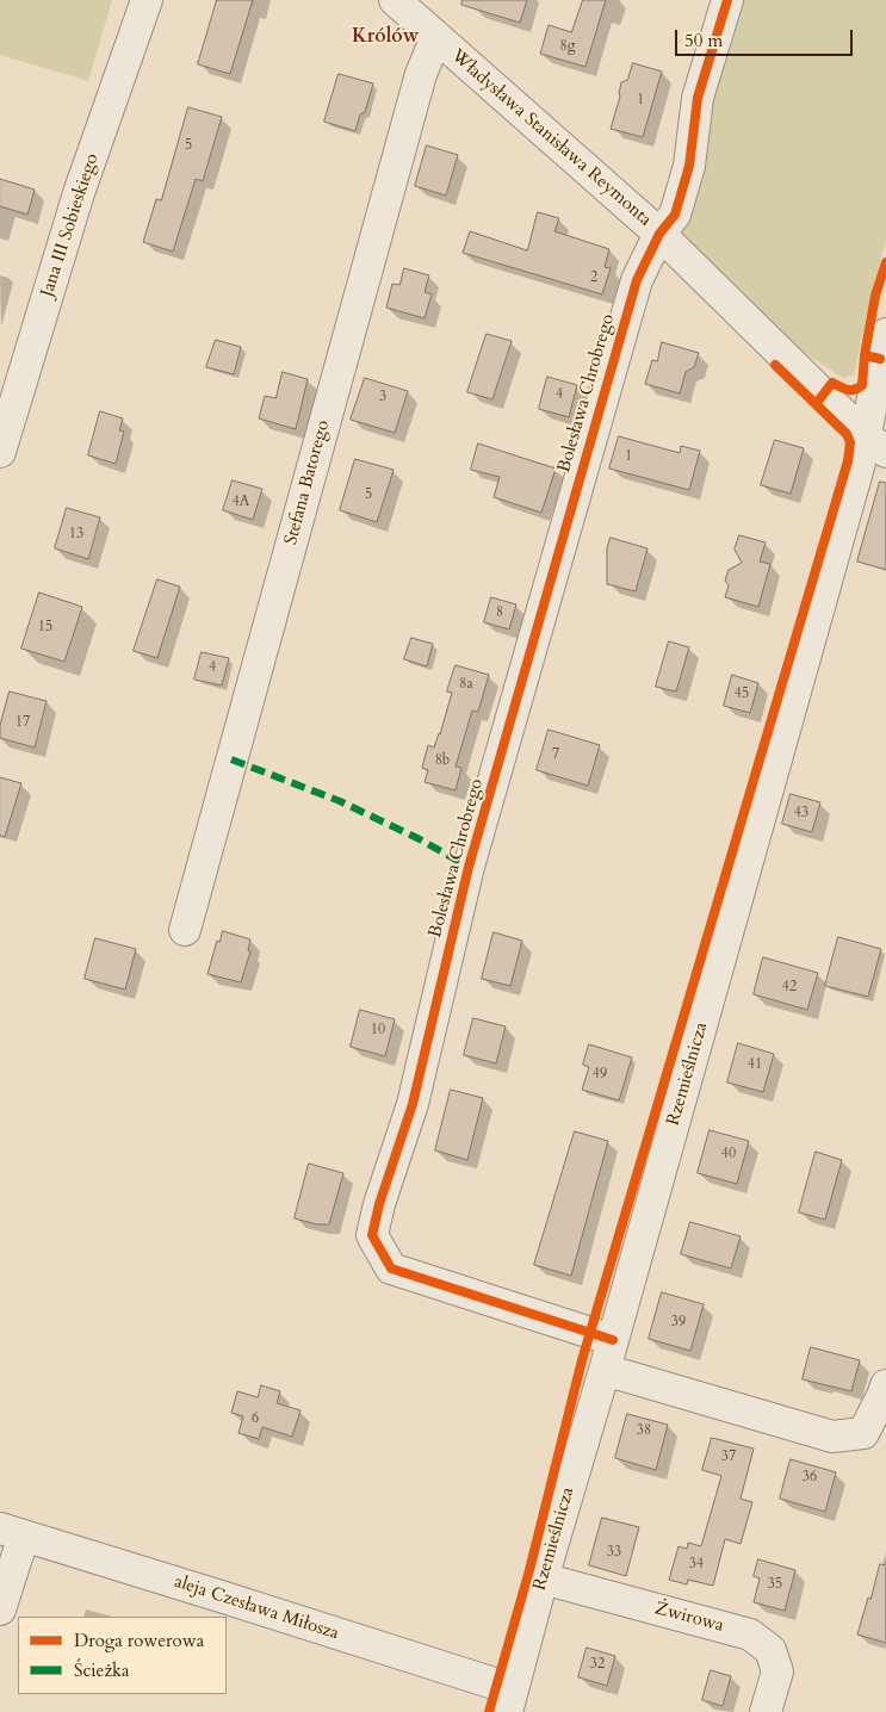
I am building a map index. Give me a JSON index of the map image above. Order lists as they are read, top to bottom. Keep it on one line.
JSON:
{"streets":{"street":["Władysława Stanisława Reymonta","Jana III Sobieskiego","Bolesława Chrobrego","Stefana Batorego","Rzemieślnicza","aleja Czesława Miłosza","Żwirowa"]},"crossings":[["Władysława Stanisława Reymonta","Bolesława Chrobrego"],["Władysława Stanisława Reymonta","Stefana Batorego"],["Władysława Stanisława Reymonta","Rzemieślnicza"],["Bolesława Chrobrego","Rzemieślnicza"],["Rzemieślnicza","aleja Czesława Miłosza"],["Rzemieślnicza","Żwirowa"]],"districts":["Królów"],"house_numbers":["8g","1","5","2","4","3","1","5","4A","13","8","15","4","8a","45","17","7","8b","43","42","10","41","49","40","39","6","38","37","36","33","34","35","32"],"legend":["Droga rowerowa","Ścieżka"],"scale_bar":"50 m"}
